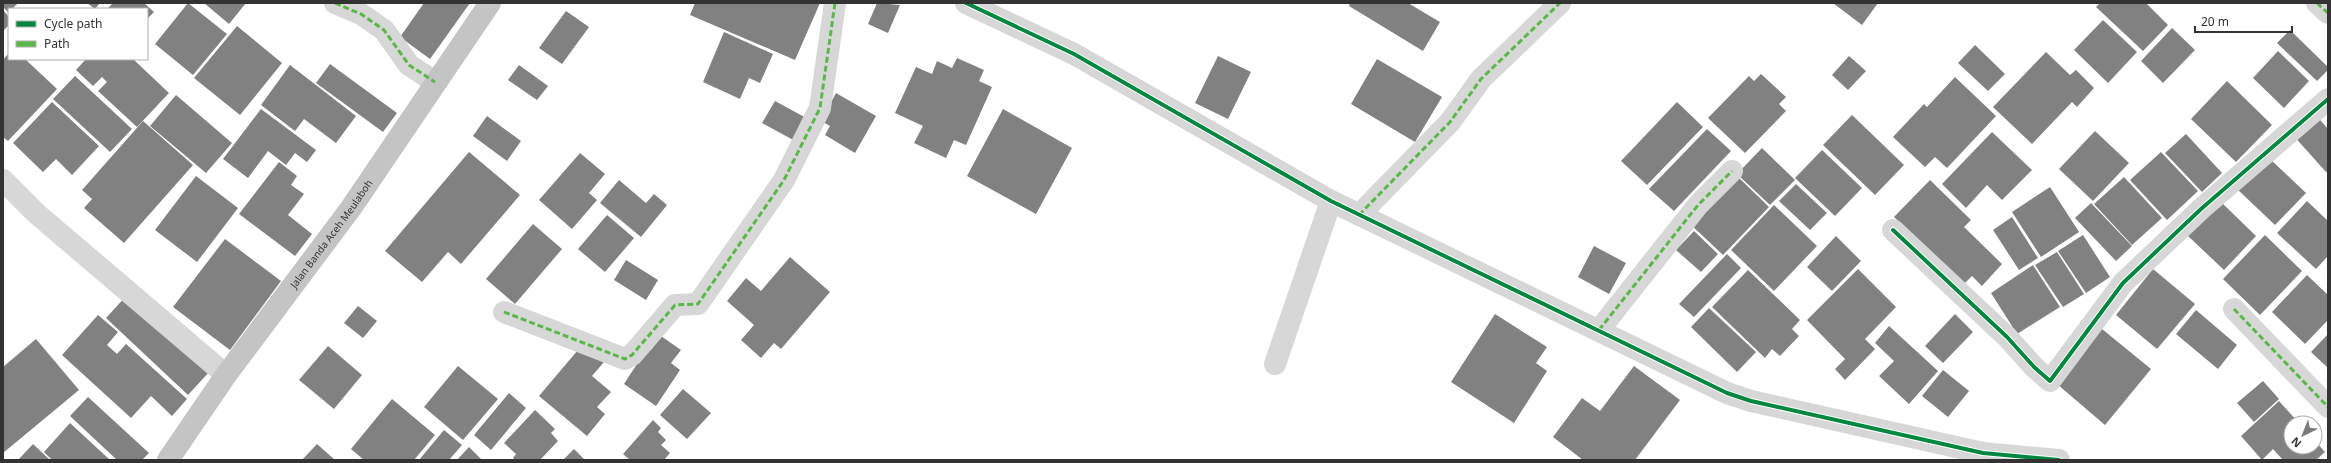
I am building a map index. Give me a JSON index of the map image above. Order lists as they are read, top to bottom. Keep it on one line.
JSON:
{"streets":{"highway":["Jalan Banda Aceh Meulaboh"]},"legend":["Cycle path","Path"],"scale_bar":"20 m","north":"bottom left"}
